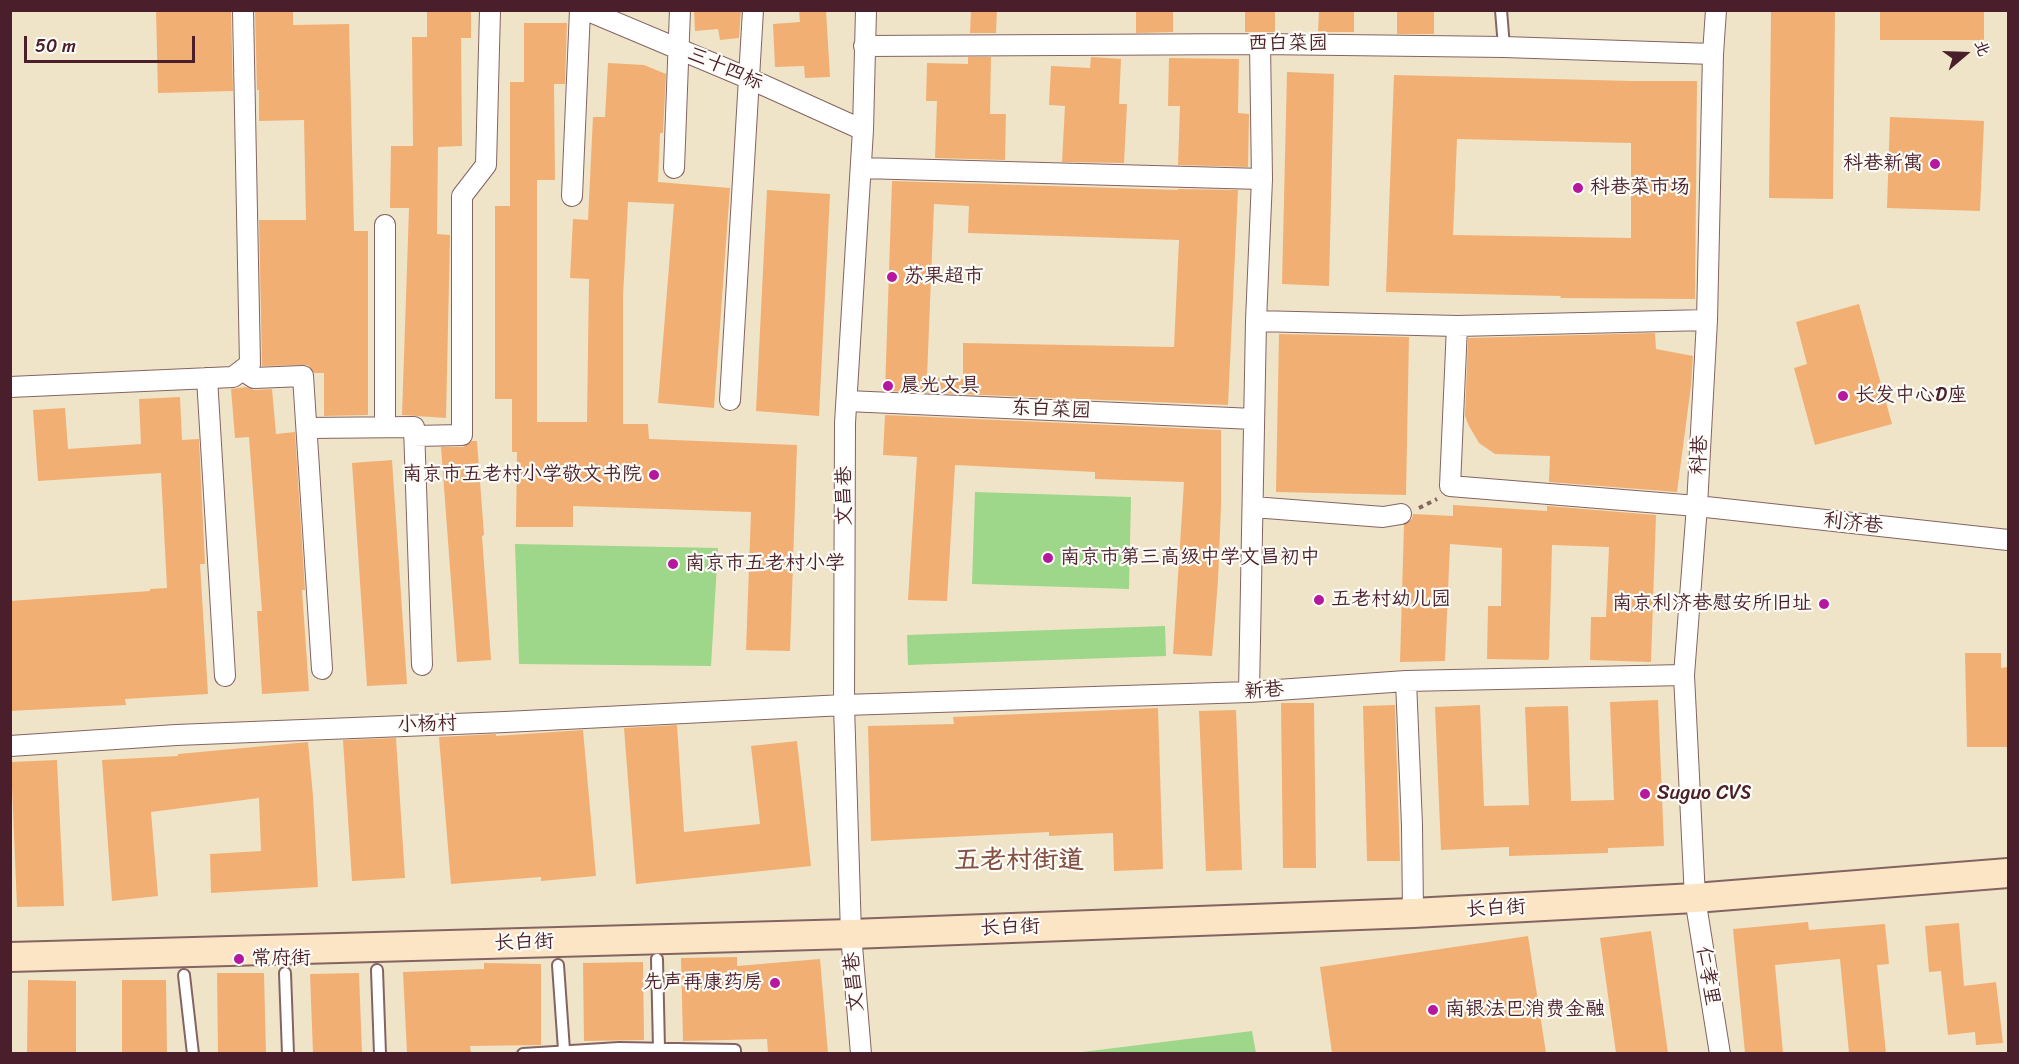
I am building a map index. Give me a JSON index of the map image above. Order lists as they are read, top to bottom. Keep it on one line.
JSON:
{"streets":{"street":["西白菜园","三十四标","东白菜园","科巷","文昌巷","利济巷","新巷","小杨村","长白街","仁孝里"]},"crossings":[["西白菜园","科巷"],["西白菜园","文昌巷"],["三十四标","文昌巷"],["东白菜园","文昌巷"],["科巷","利济巷"],["科巷","新巷"],["科巷","长白街"],["科巷","仁孝里"],["文昌巷","新巷"],["文昌巷","小杨村"],["文昌巷","长白街"],["新巷","小杨村"],["长白街","仁孝里"]],"districts":["五老村街道"],"places":["科巷新寓","科巷菜市场","苏果超市","晨光文具","长发中心D座","南京市五老村小学敬文书院","南京市第三高级中学文昌初中","南京市五老村小学","五老村幼儿园","南京利济巷慰安所旧址","Suguo CVS","常府街","先声再康药房","南银法巴消费金融"],"scale_bar":"50 m","north":"right"}
